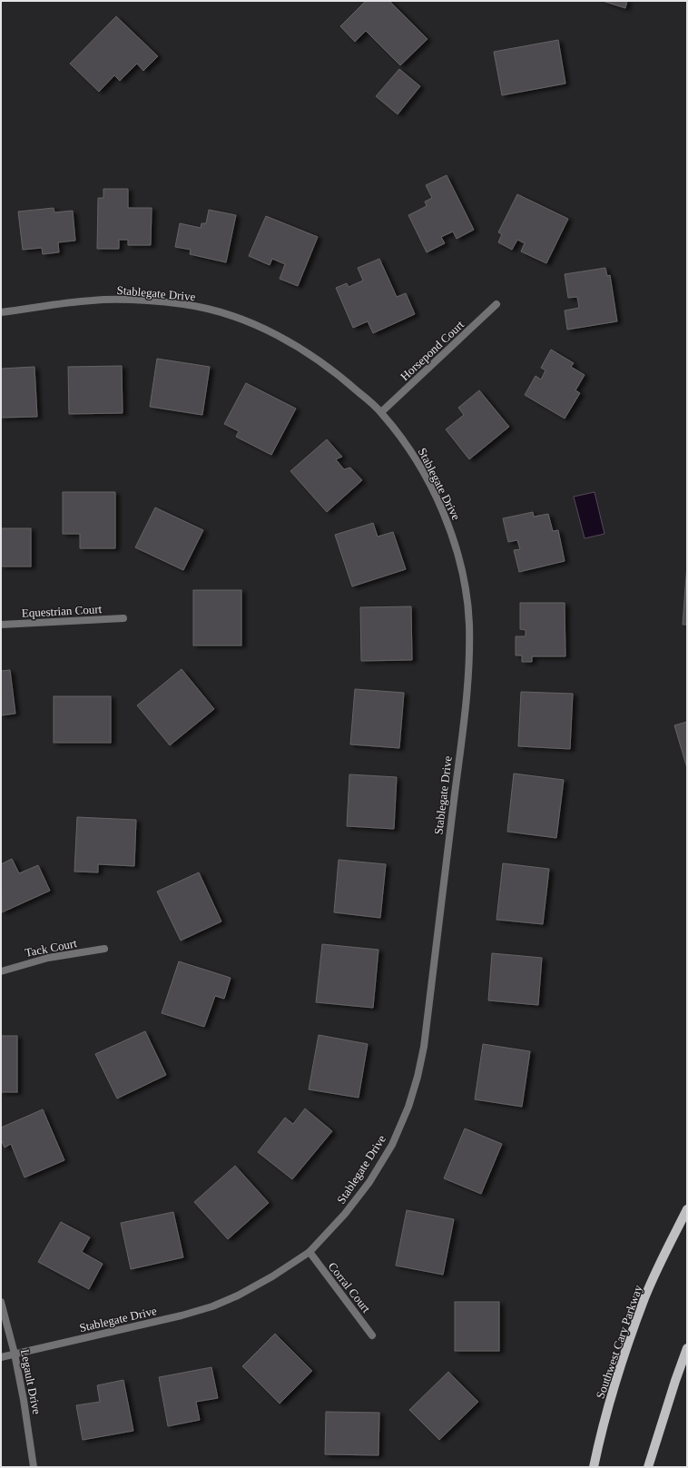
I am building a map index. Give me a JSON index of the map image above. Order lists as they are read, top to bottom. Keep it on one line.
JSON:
{"streets":{"main road":["Southwest Cary Parkway"],"street":["Stablegate Drive","Horsepond Court","Equestrian Court","Tack Court","Corral Court","Legault Drive"]},"crossings":[["Stablegate Drive","Horsepond Court"],["Stablegate Drive","Corral Court"],["Stablegate Drive","Legault Drive"]]}
